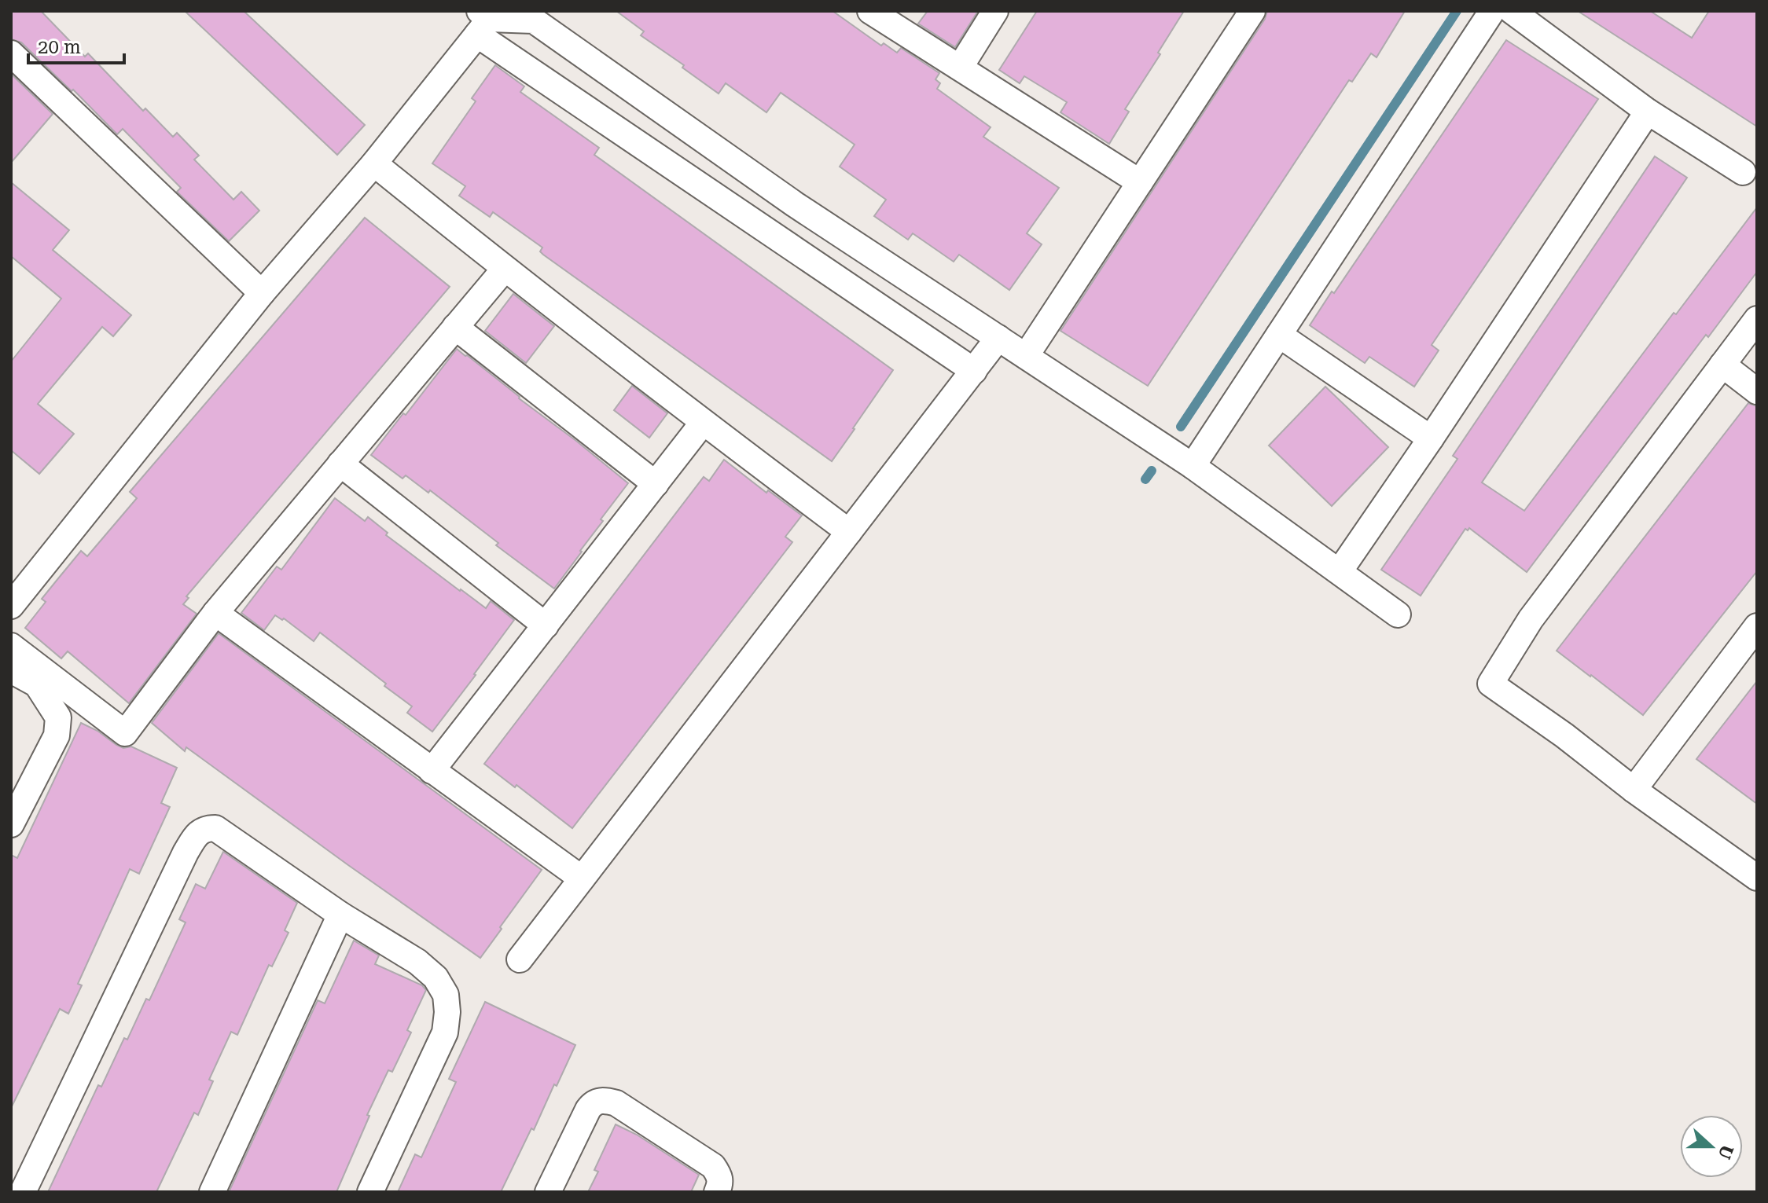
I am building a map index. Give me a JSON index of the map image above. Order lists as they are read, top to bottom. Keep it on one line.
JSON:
{"scale_bar":"20 m","north":"right"}
